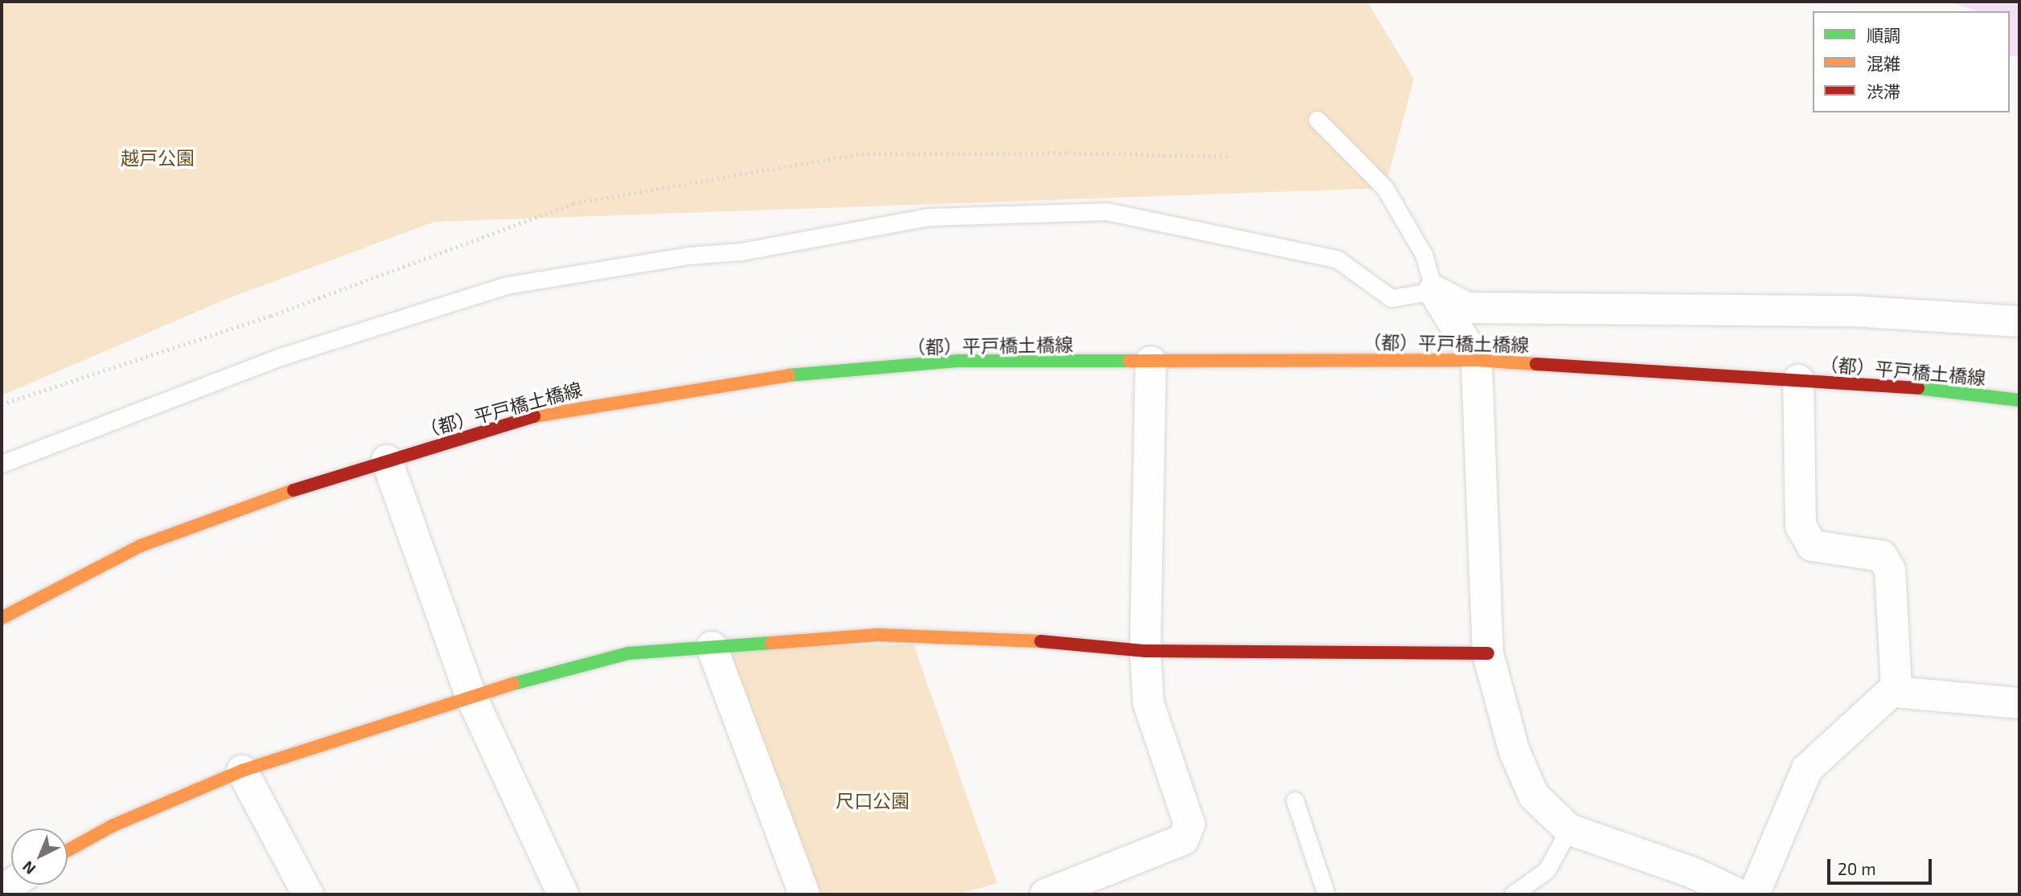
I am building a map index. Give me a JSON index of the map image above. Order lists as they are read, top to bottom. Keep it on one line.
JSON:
{"streets":{"street":["（都）平戸橋土橋線"]},"parks":["越戸公園","尺口公園"],"legend":["順調","混雑","渋滞"],"scale_bar":"20 m","north":"bottom left"}
